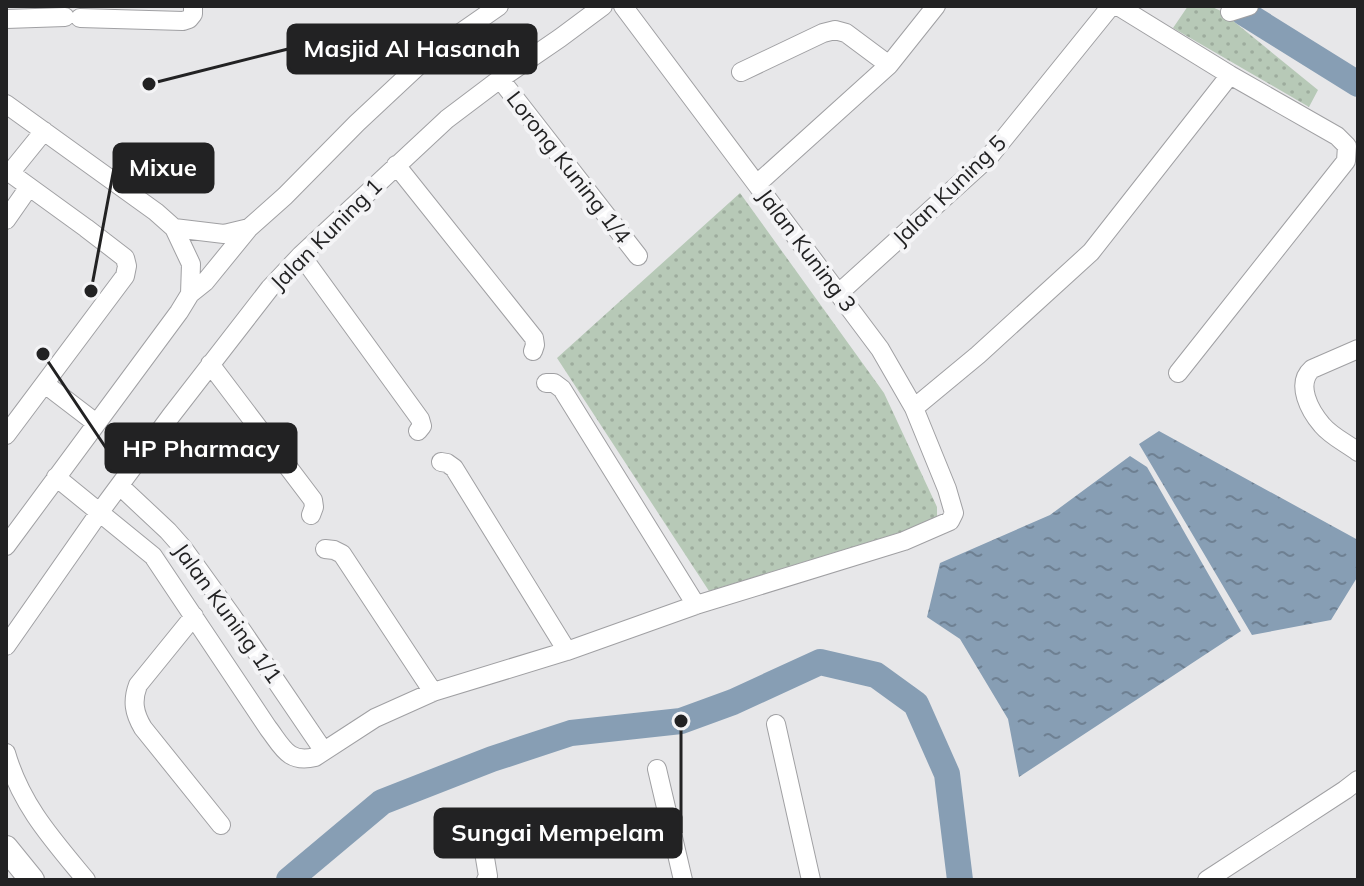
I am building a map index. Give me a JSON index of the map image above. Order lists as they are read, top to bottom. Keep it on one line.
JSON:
{"streets":{"street":["Lorong Kuning 1/4","Jalan Kuning 5","Jalan Kuning 1","Jalan Kuning 3","Jalan Kuning 1/1"]},"crossings":[["Lorong Kuning 1/4","Jalan Kuning 1"],["Jalan Kuning 5","Jalan Kuning 3"],["Jalan Kuning 1","Jalan Kuning 1/1"]],"places":["Masjid Al Hasanah","Mixue","HP Pharmacy","Sungai Mempelam"]}
